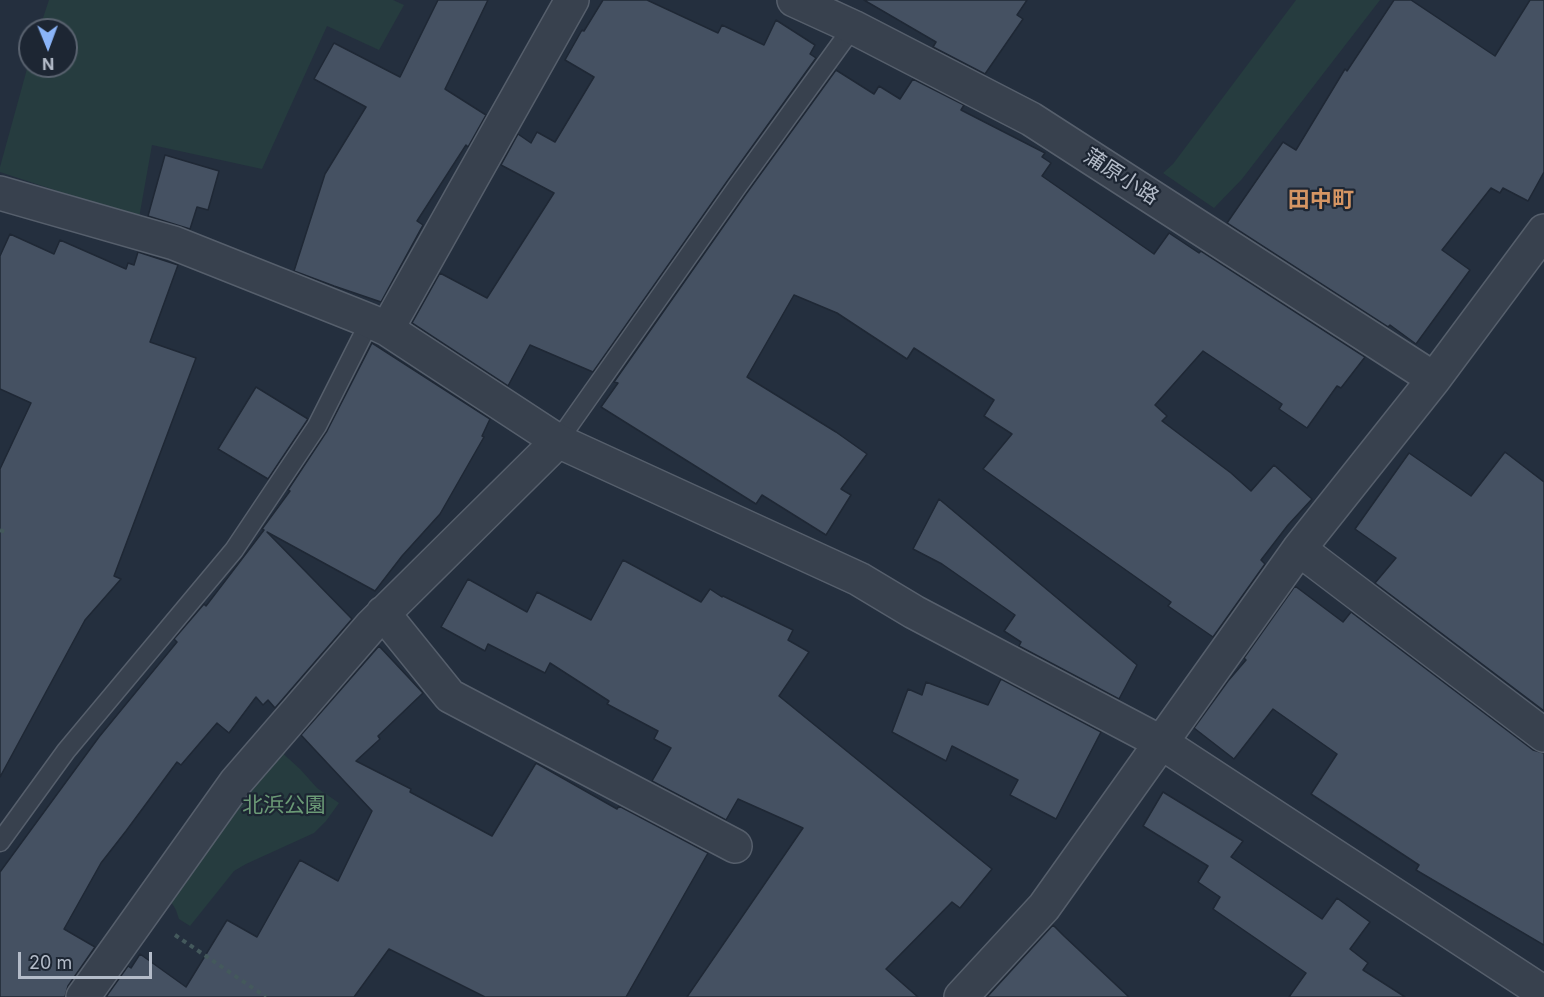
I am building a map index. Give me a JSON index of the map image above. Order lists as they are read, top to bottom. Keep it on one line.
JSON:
{"streets":{"street":["蒲原小路"]},"districts":["田中町"],"parks":["北浜公園"],"scale_bar":"20 m","north":"bottom"}
